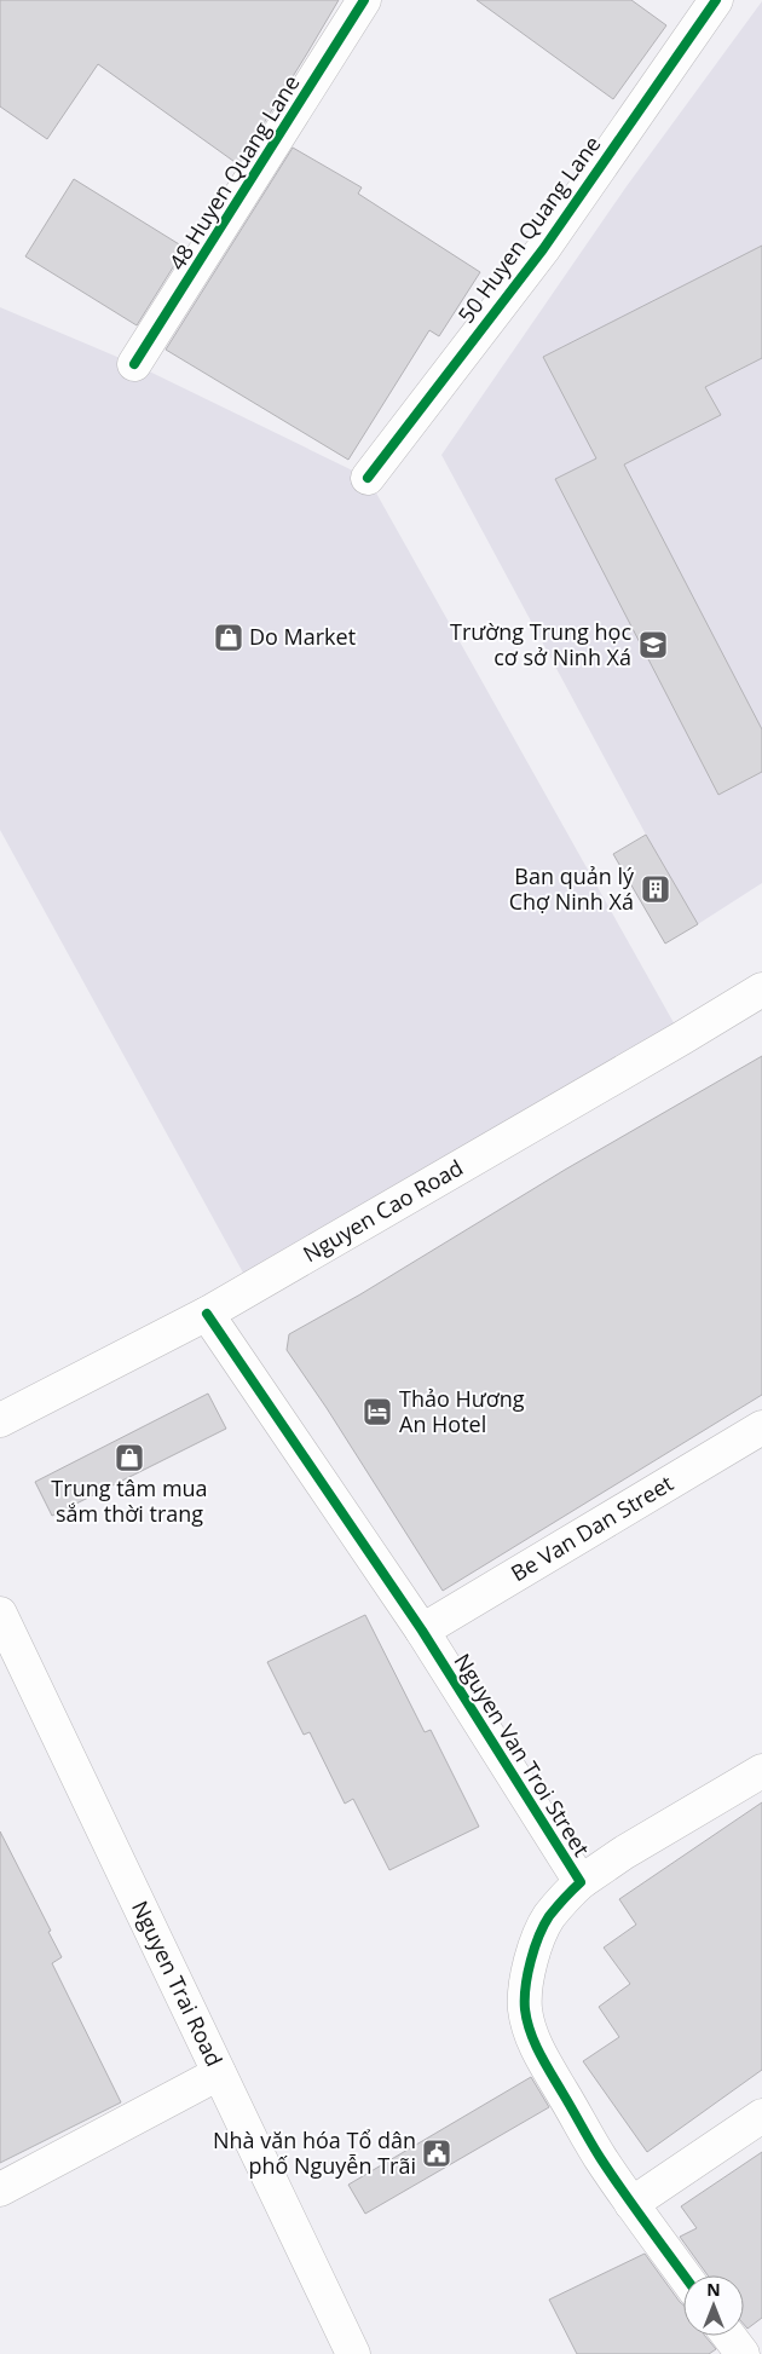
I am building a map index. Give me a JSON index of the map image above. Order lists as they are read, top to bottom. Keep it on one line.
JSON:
{"streets":{"street":["48 Huyen Quang Lane","50 Huyen Quang Lane","Nguyen Cao Road","Be Van Dan Street","Nguyen Van Troi Street","Nguyen Trai Road"]},"crossings":[["Nguyen Cao Road","Nguyen Van Troi Street"],["Be Van Dan Street","Nguyen Van Troi Street"]],"places":{"shop":["Do Market","Trung tâm mua sắm thời trang"],"school or university":["Trường Trung học cơ sở Ninh Xá"],"building":["Ban quản lý Chợ Ninh Xá"],"hotel":["Thảo Hương An Hotel"],"public building":["Nhà văn hóa Tổ dân phố Nguyễn Trãi"]},"north":"top"}
